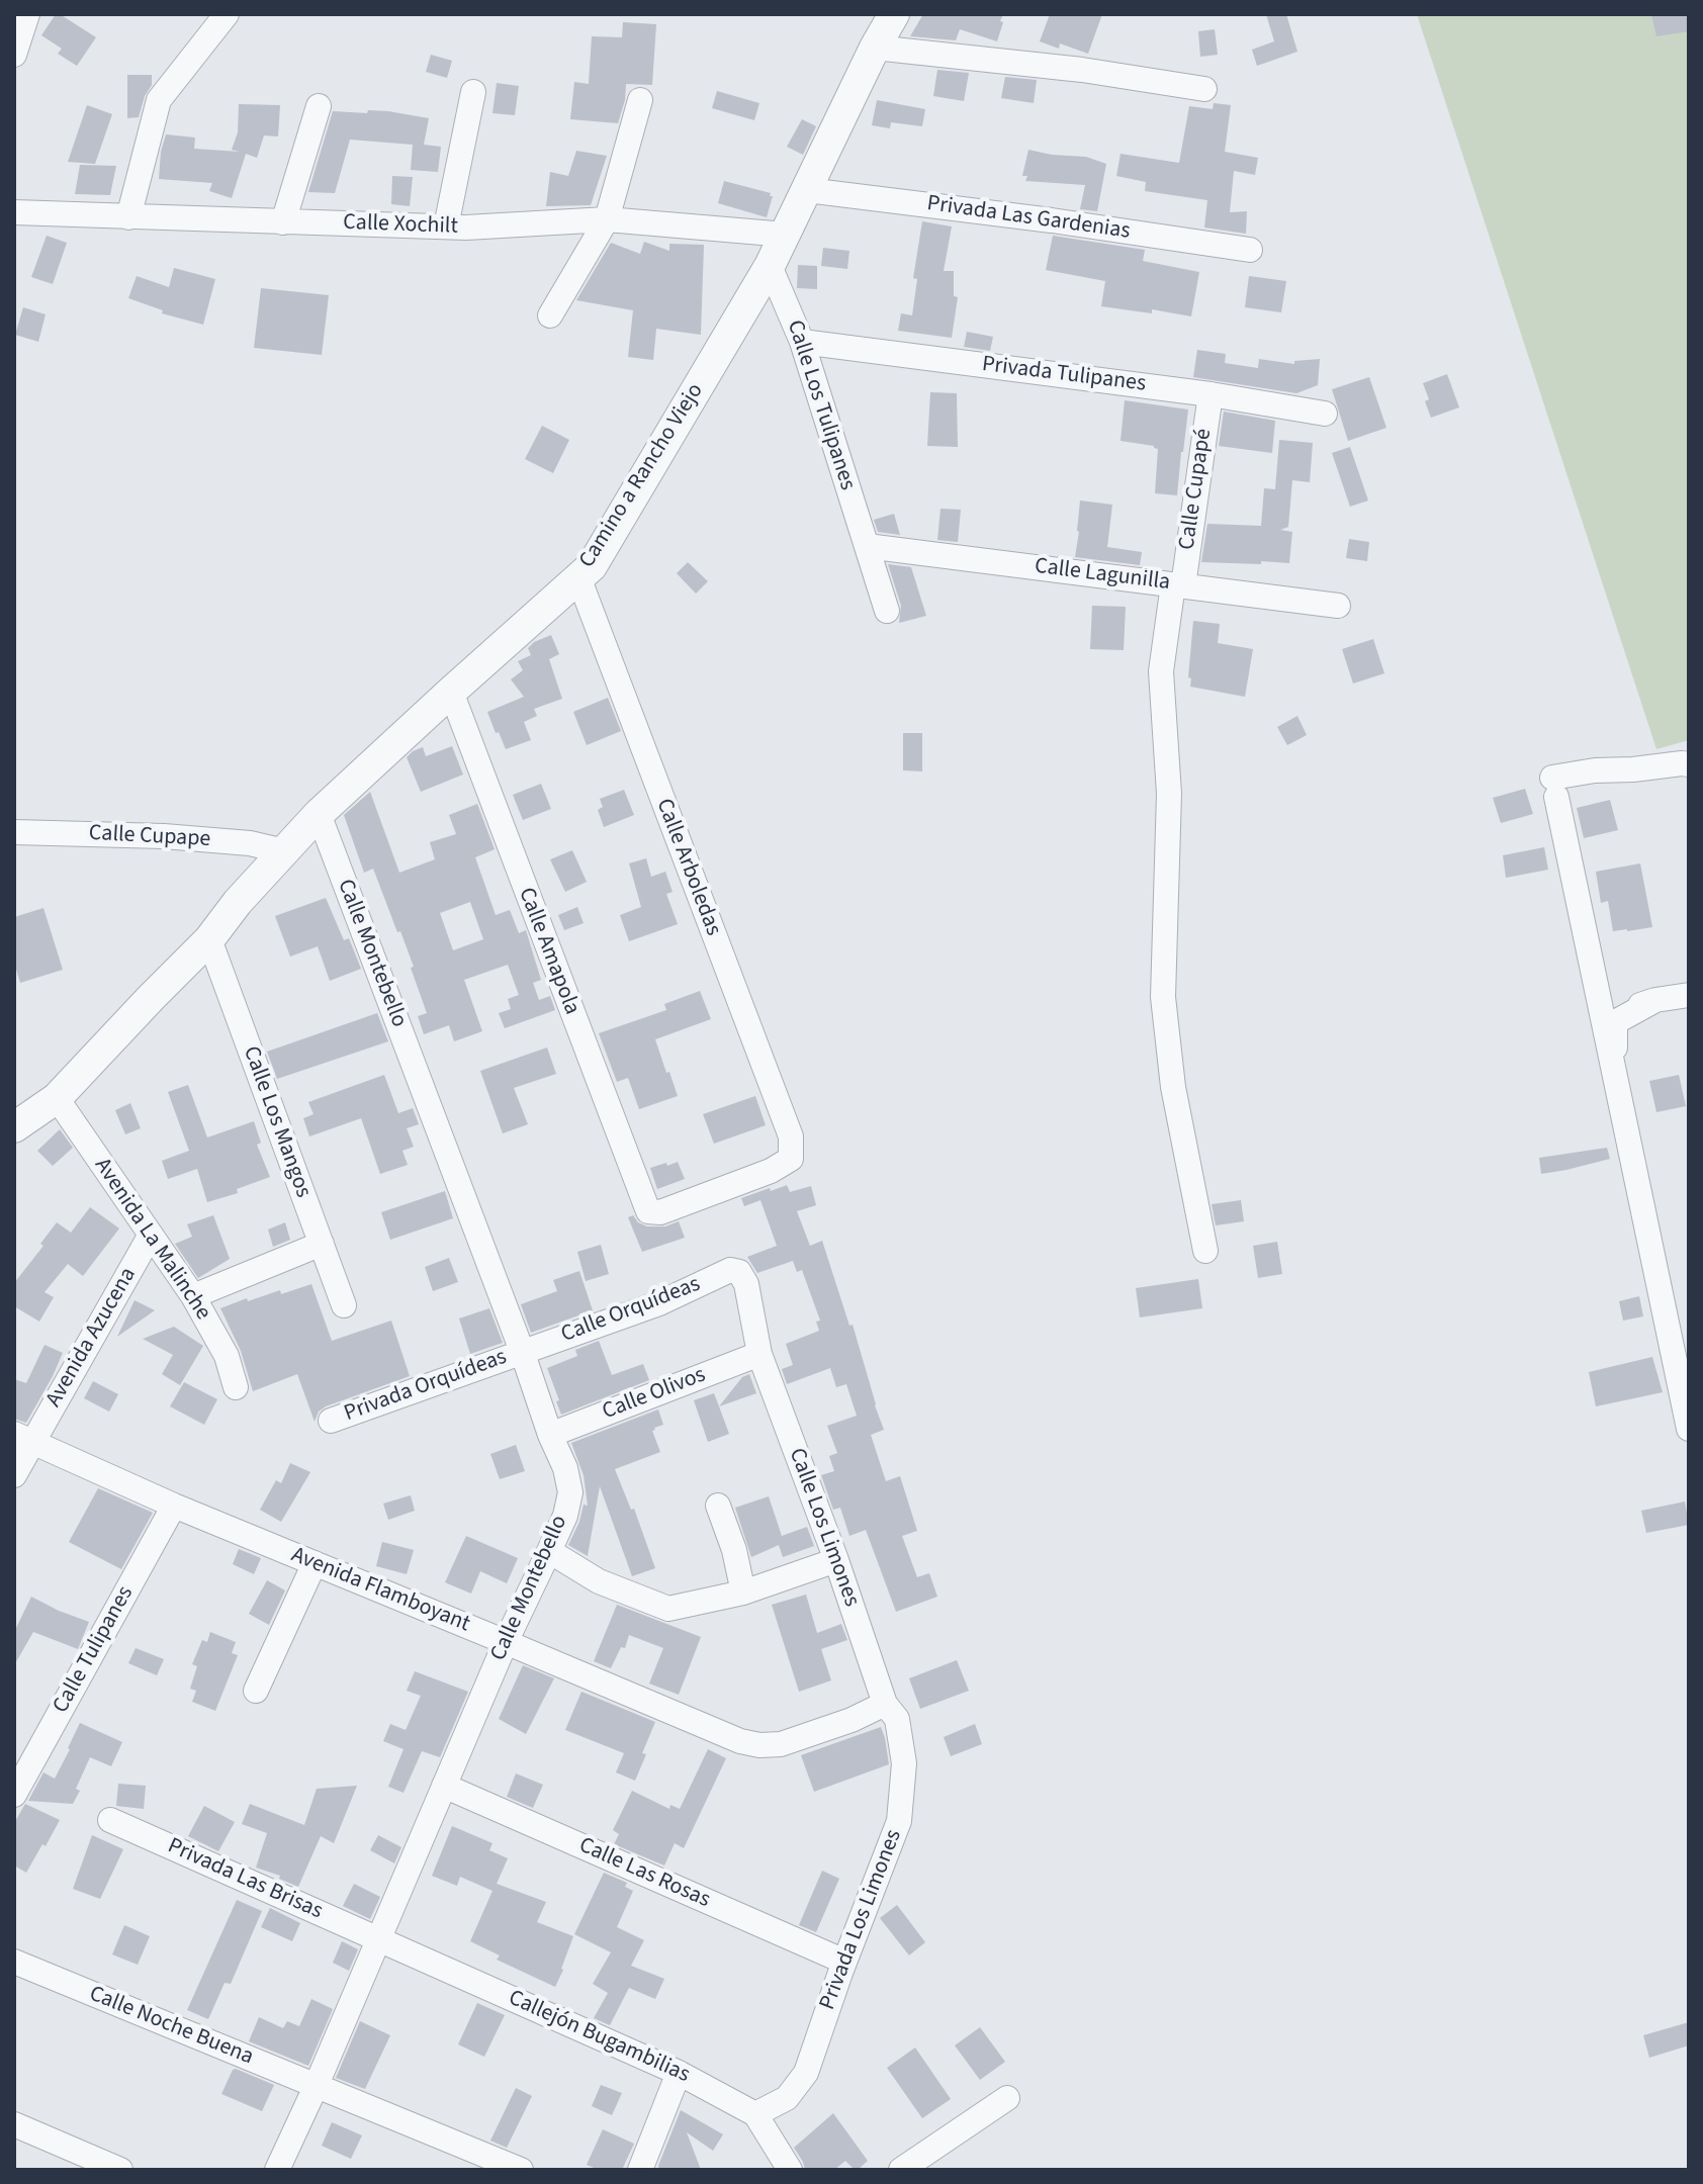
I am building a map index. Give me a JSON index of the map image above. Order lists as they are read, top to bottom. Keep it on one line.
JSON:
{"streets":{"street":["Privada Las Gardenias","Calle Xochilt","Privada Tulipanes","Calle Los Tulipanes","Camino a Rancho Viejo","Calle Cupapé","Calle Lagunilla","Calle Cupape","Calle Arboledas","Calle Amapola","Calle Montebello","Calle Los Mangos","Avenida La Malinche","Calle Orquídeas","Avenida Azucena","Privada Orquídeas","Calle Olivos","Calle Los Limones","Avenida Flamboyant","Calle Tulipanes","Calle Las Rosas","Privada Las Brisas","Privada Los Limones","Calle Noche Buena","Callejón Bugambilias"]},"crossings":[["Privada Las Gardenias","Camino a Rancho Viejo"],["Calle Xochilt","Camino a Rancho Viejo"],["Privada Tulipanes","Calle Los Tulipanes"],["Privada Tulipanes","Calle Cupapé"],["Calle Los Tulipanes","Camino a Rancho Viejo"],["Calle Los Tulipanes","Calle Lagunilla"],["Camino a Rancho Viejo","Calle Cupape"],["Camino a Rancho Viejo","Calle Arboledas"],["Camino a Rancho Viejo","Calle Amapola"],["Camino a Rancho Viejo","Calle Montebello"],["Camino a Rancho Viejo","Calle Los Mangos"],["Camino a Rancho Viejo","Avenida La Malinche"],["Calle Cupapé","Calle Lagunilla"],["Calle Arboledas","Calle Amapola"],["Calle Montebello","Calle Orquídeas"],["Calle Montebello","Privada Orquídeas"],["Calle Montebello","Calle Olivos"],["Calle Montebello","Avenida Flamboyant"],["Calle Montebello","Calle Las Rosas"],["Calle Montebello","Privada Las Brisas"],["Calle Montebello","Calle Noche Buena"],["Calle Montebello","Callejón Bugambilias"],["Avenida La Malinche","Avenida Azucena"],["Calle Orquídeas","Privada Orquídeas"],["Calle Orquídeas","Calle Los Limones"],["Avenida Azucena","Avenida Flamboyant"],["Calle Olivos","Calle Los Limones"],["Calle Los Limones","Avenida Flamboyant"],["Calle Los Limones","Privada Los Limones"],["Avenida Flamboyant","Calle Tulipanes"],["Avenida Flamboyant","Privada Los Limones"],["Calle Las Rosas","Privada Los Limones"],["Privada Las Brisas","Callejón Bugambilias"],["Privada Los Limones","Callejón Bugambilias"]]}
